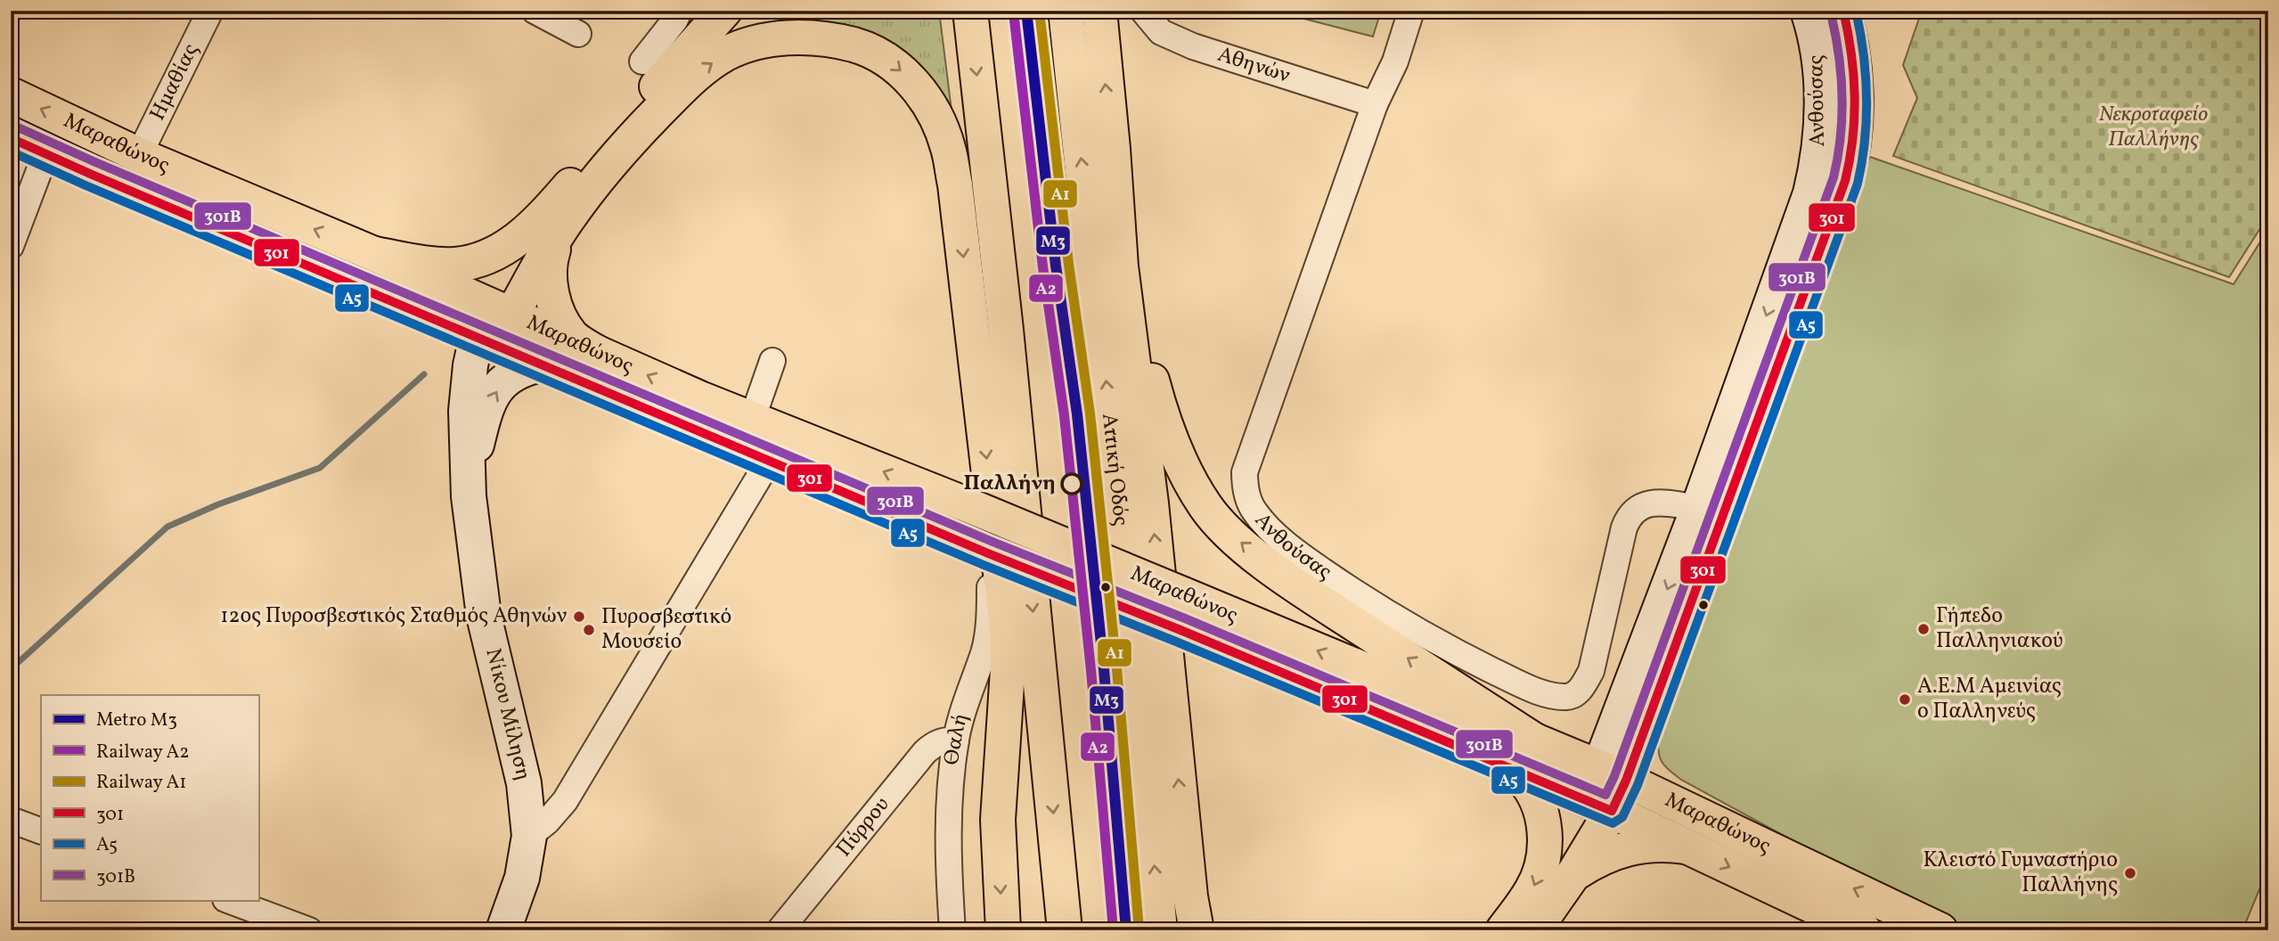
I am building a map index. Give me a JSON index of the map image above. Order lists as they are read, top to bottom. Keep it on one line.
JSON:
{"streets":{"main road":["Μαραθώνος","Αττική Οδός"],"street":["Αθηνών","Ημαθίας","Ανθούσας","Νίκου Μίληση","Θαλή","Πύρρου"]},"crossings":[["Αθηνών","Ανθούσας"],["Ημαθίας","Μαραθώνος"],["Ανθούσας","Μαραθώνος"],["Μαραθώνος","Νίκου Μίληση"],["Μαραθώνος","Θαλή"],["Θαλή","Πύρρου"]],"parks":["Νεκροταφείο Παλλήνης"],"places":["Παλλήνη","12ος Πυροσβεστικός Σταθμός Αθηνών","Γήπεδο Παλληνιακού","Πυροσβεστικό Μουσείο","Α.Ε.Μ Αμεινίας ο Παλληνεύς","Κλειστό Γυμναστήριο Παλλήνης"],"lines":["metro line Μ3","rail line A1","transit line 301","transit line A5","rail line A2","transit line 301B"],"legend":["Metro Μ3","Railway A2","Railway A1","301","A5","301B"]}
